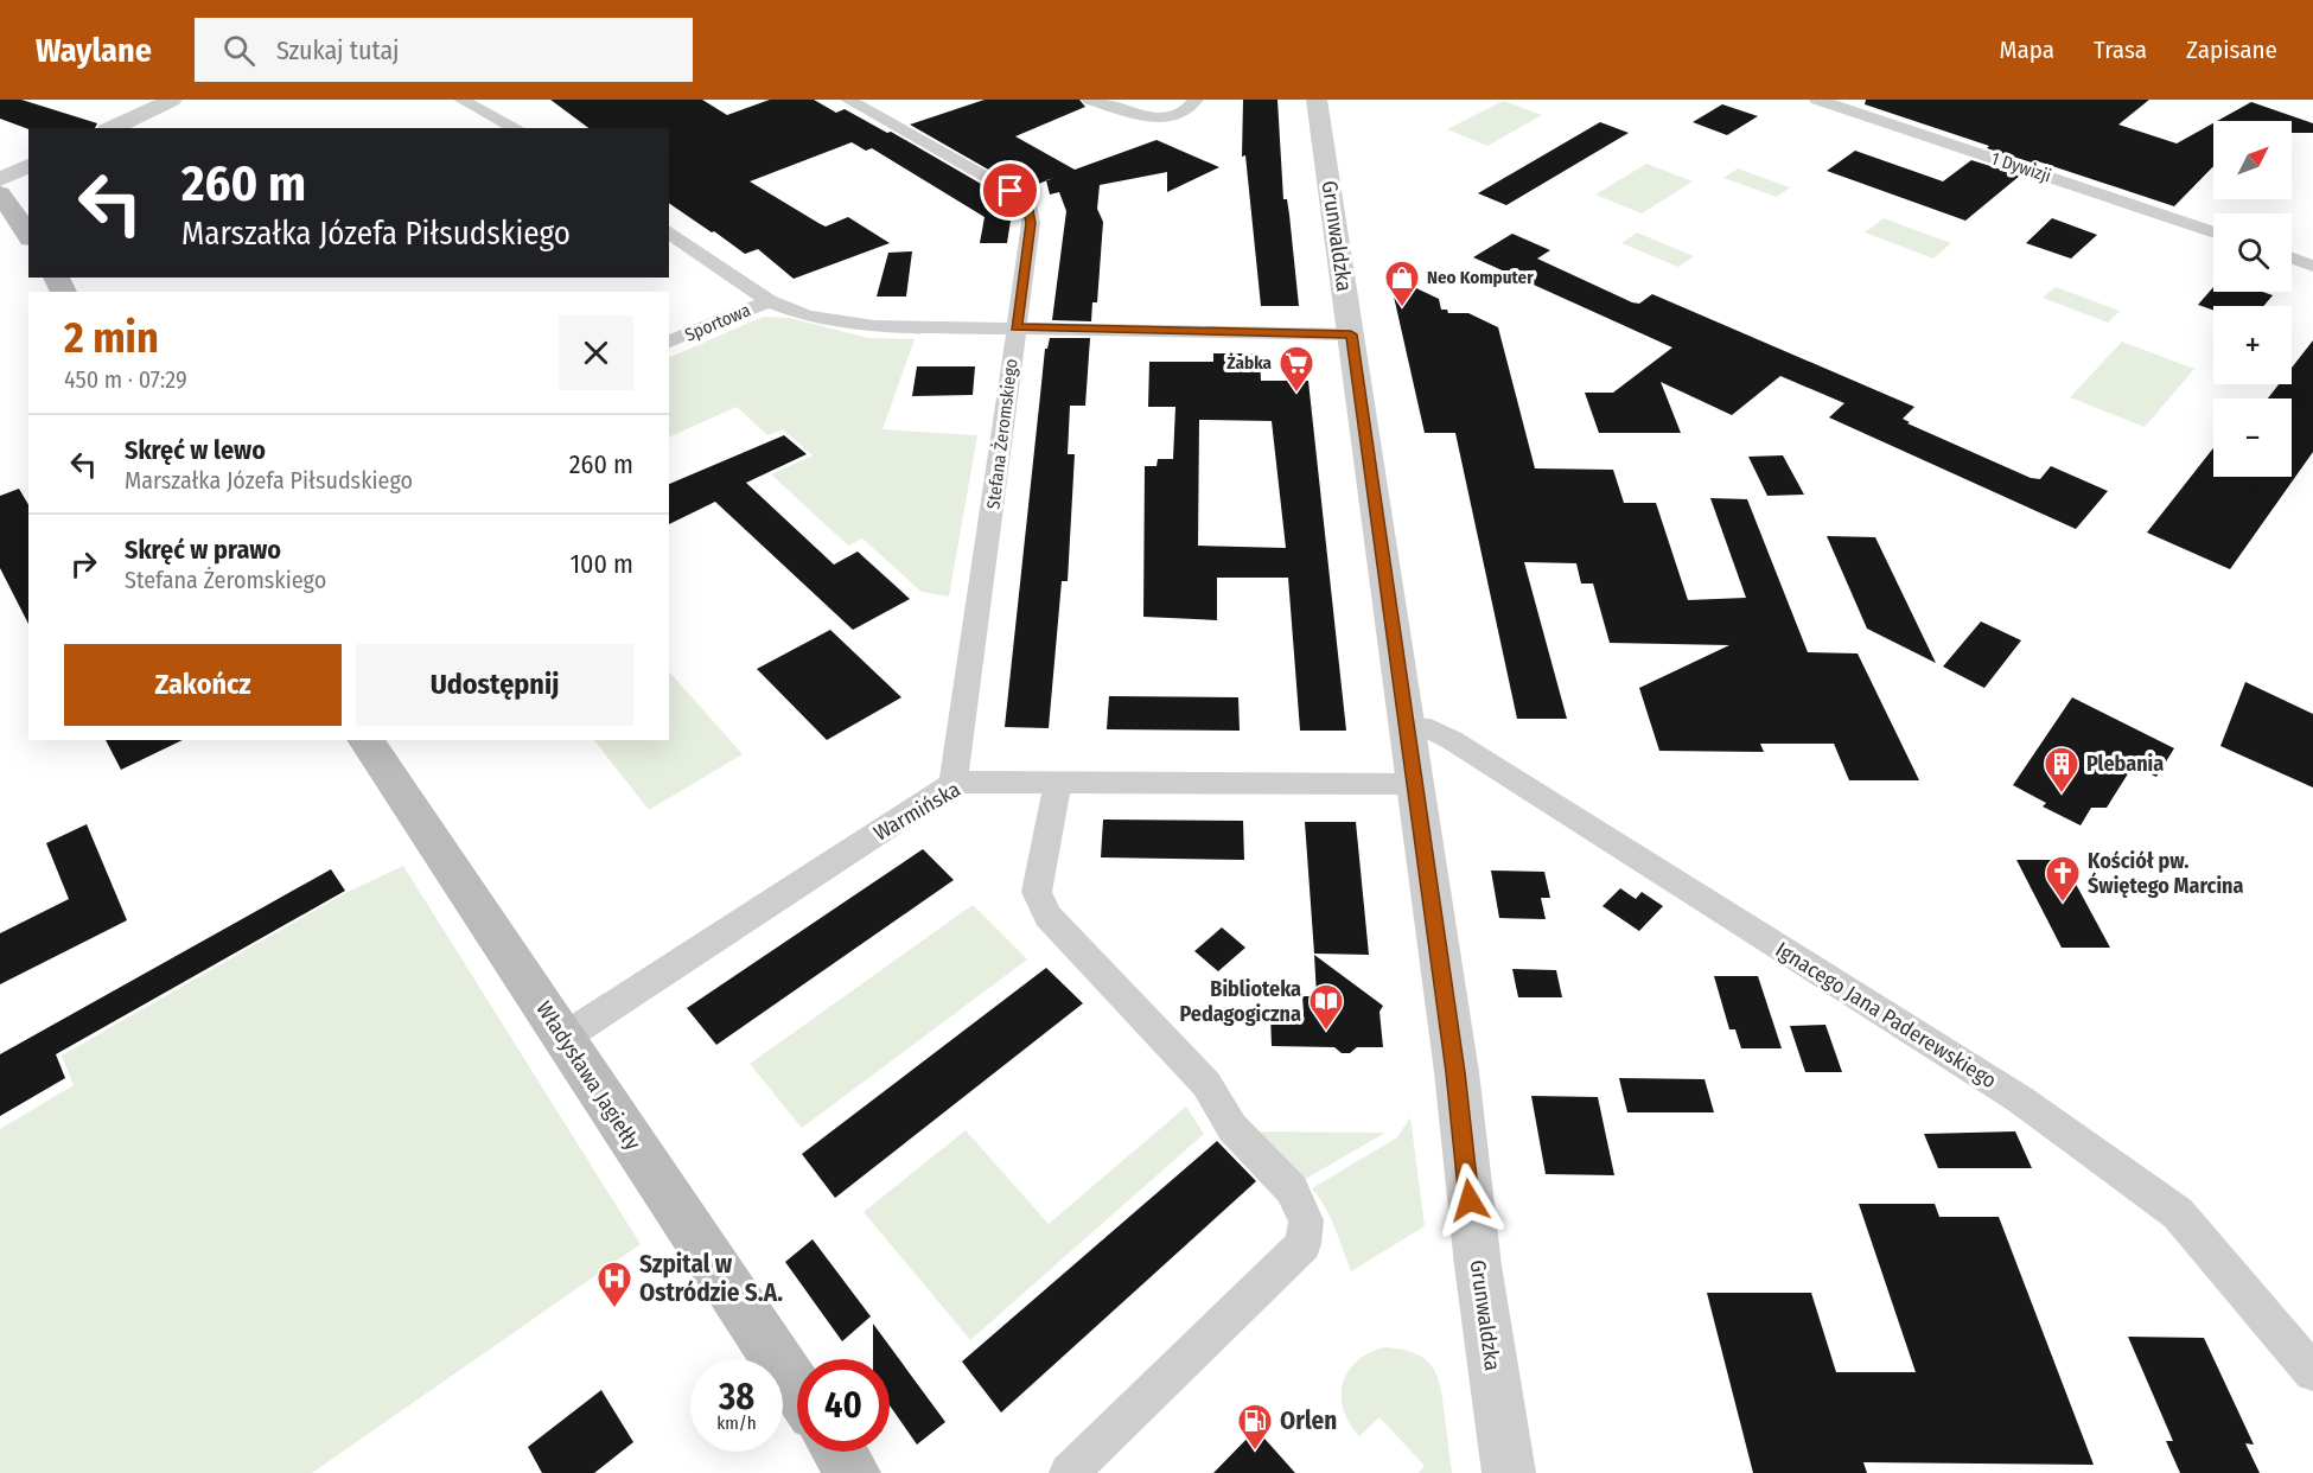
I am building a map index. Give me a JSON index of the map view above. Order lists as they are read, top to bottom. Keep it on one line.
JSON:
{"streets":{"main road":["Władysława Jagiełły"],"street":["1 Dywizji","Grunwaldzka","Sportowa","Stefana Żeromskiego","Warmińska","Ignacego Jana Paderewskiego"]},"crossings":[["Grunwaldzka","Warmińska"],["Grunwaldzka","Ignacego Jana Paderewskiego"],["Stefana Żeromskiego","Warmińska"],["Warmińska","Władysława Jagiełły"]],"places":{"shop":["Neo Komputer"],"supermarket":["Żabka"],"building":["Plebania"],"church":["Kościół pw. Świętego Marcina"],"library":["Biblioteka Pedagogiczna"],"hospital":["Szpital w Ostródzie S.A."],"fuel station":["Orlen"]},"north":"top right","page":{"header":"Waylane","search":"Szukaj tutaj","nav":["Mapa","Trasa","Zapisane"],"map_buttons":["+","−"],"turn":["260 m","Marszałka Józefa Piłsudskiego"],"heading":["2 min","450 m · 07:29"],"list":[{"name":"Skręć w lewo","note":"Marszałka Józefa Piłsudskiego","value":"260 m"},{"name":"Skręć w prawo","note":"Stefana Żeromskiego","value":"100 m"}],"buttons":["Zakończ","Udostępnij"],"speed":"38 km/h","limit":"40"}}
